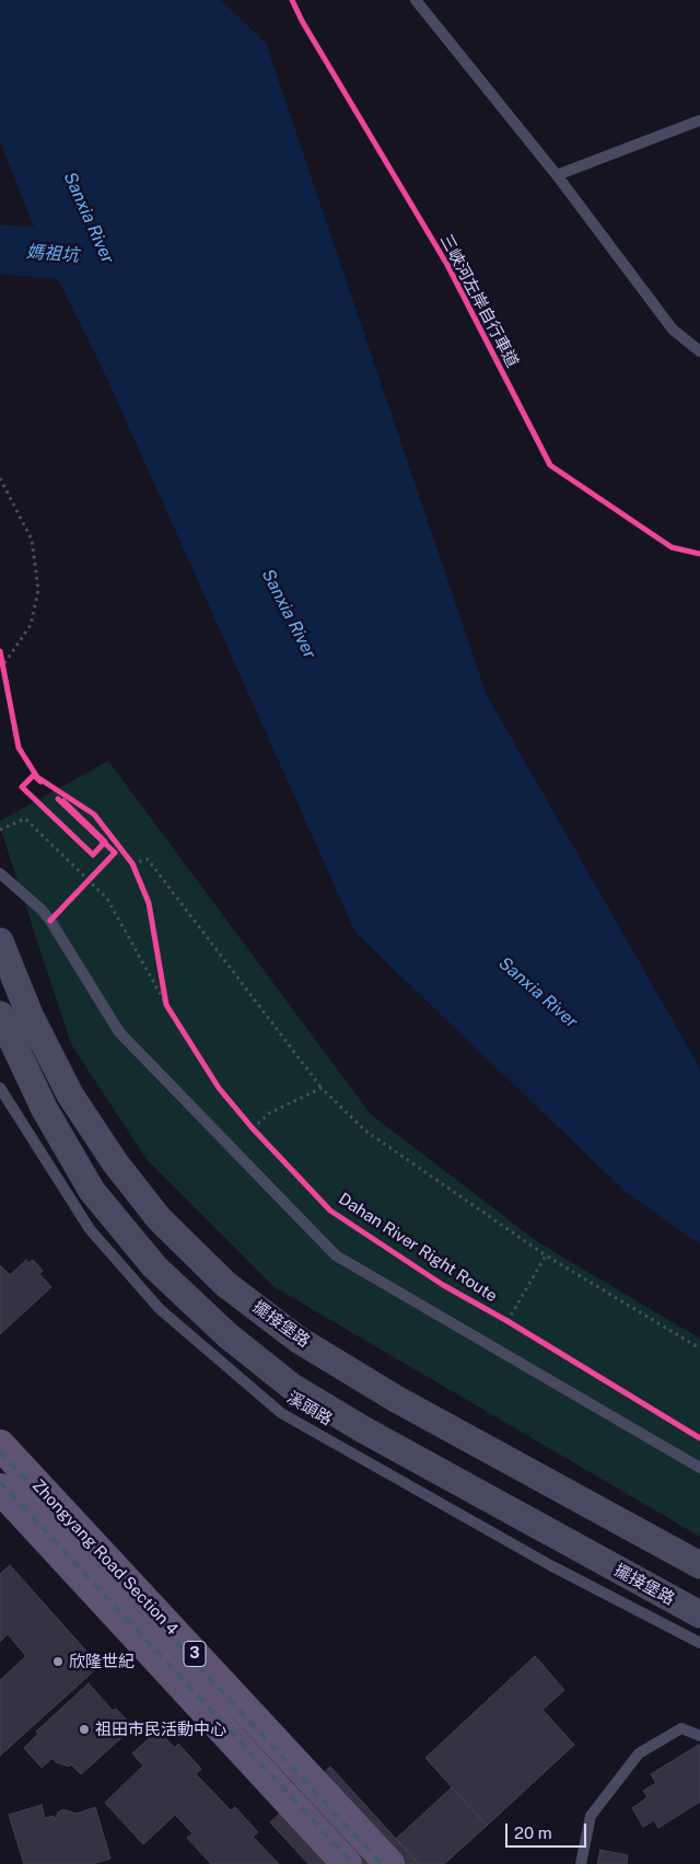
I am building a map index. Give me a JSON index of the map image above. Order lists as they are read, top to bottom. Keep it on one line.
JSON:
{"streets":{"main road":["Zhongyang Road Section 4","3"],"street":["擺接堡路"],"lane":["溪頭路"],"cycle path":["三峽河左岸自行車道","Dahan River Right Route"]},"water":["Sanxia River","媽祖坑"],"places":["欣隆世紀","祖田市民活動中心"],"scale_bar":"20 m"}
